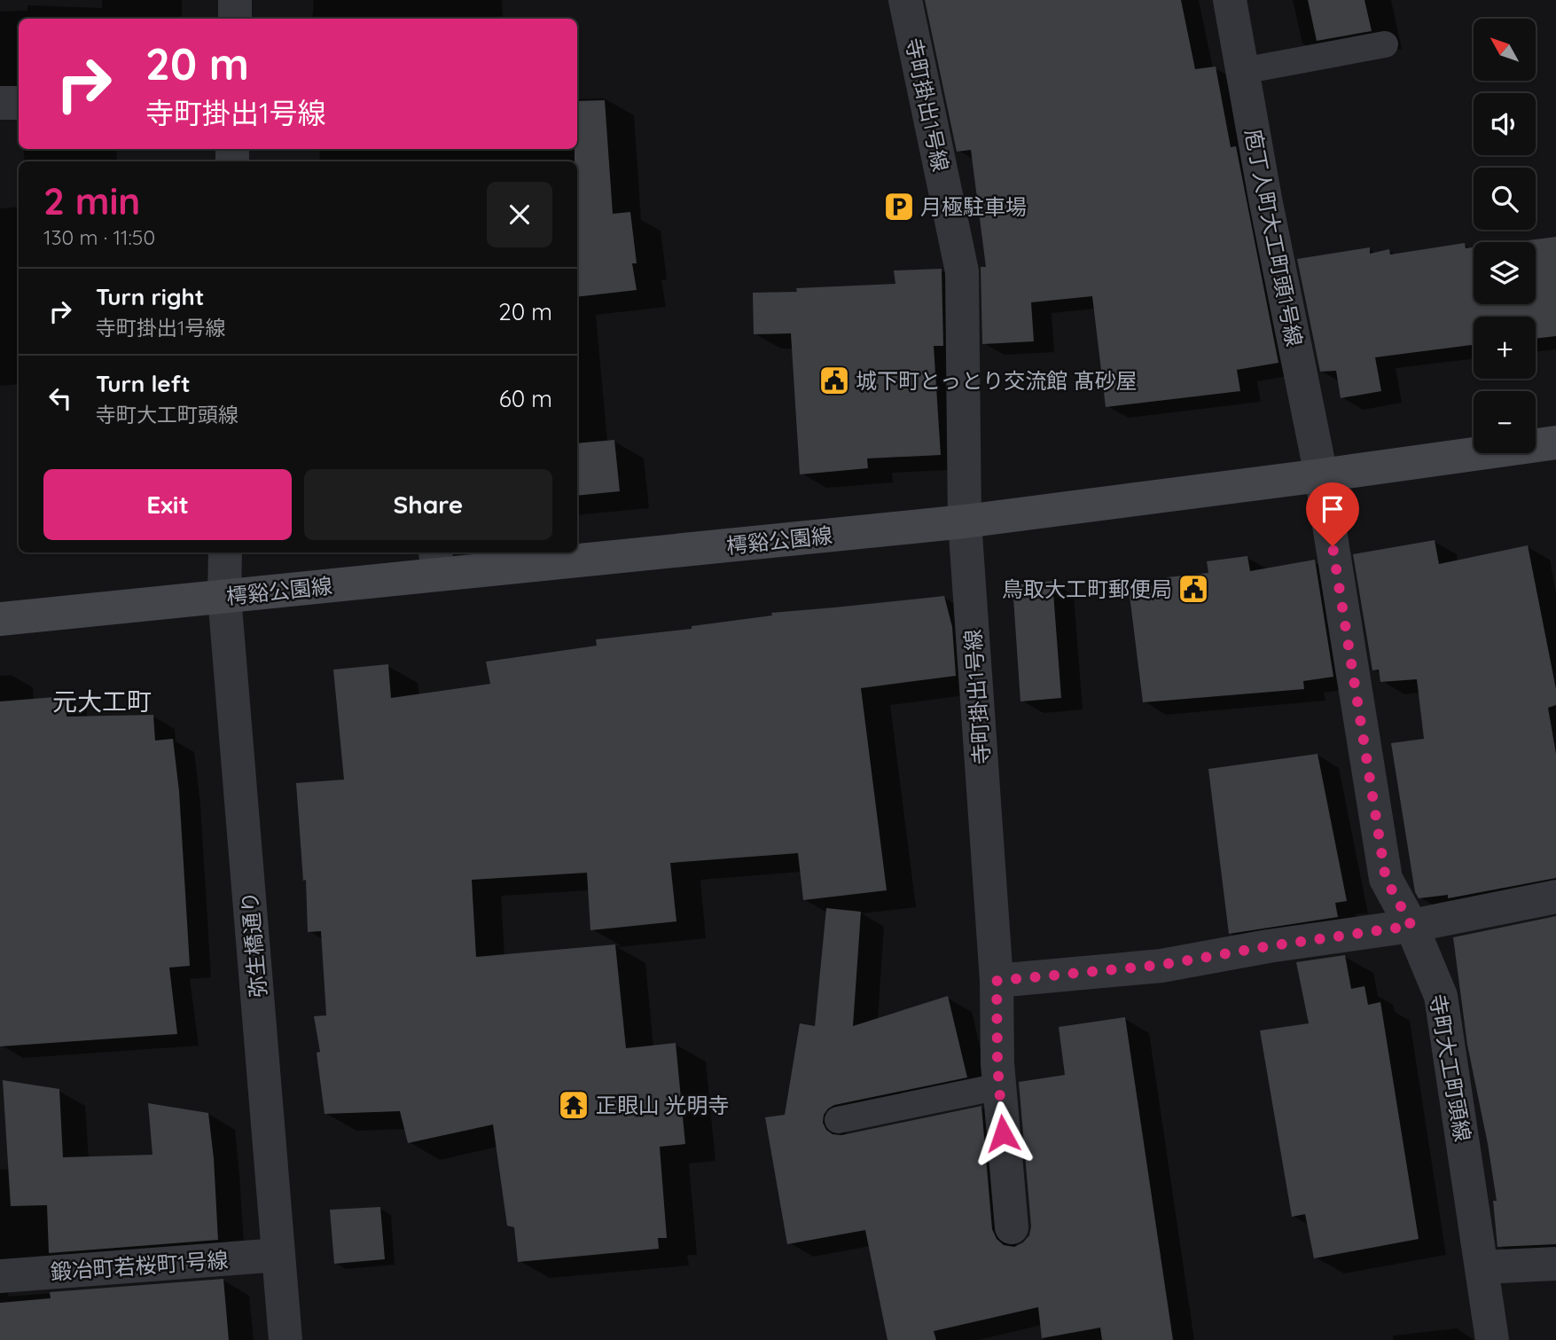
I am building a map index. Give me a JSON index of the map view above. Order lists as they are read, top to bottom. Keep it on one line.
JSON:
{"streets":{"main road":["樗谿公園線"],"street":["寺町掛出1号線","庖丁人町大工町頭1号線","弥生橋通り","寺町大工町頭線","鍛冶町若桜町1号線"]},"crossings":[["寺町掛出1号線","樗谿公園線"],["庖丁人町大工町頭1号線","樗谿公園線"],["庖丁人町大工町頭1号線","寺町大工町頭線"],["樗谿公園線","弥生橋通り"],["樗谿公園線","寺町大工町頭線"],["弥生橋通り","鍛冶町若桜町1号線"]],"districts":["元大工町"],"places":{"parking":["月極駐車場"],"public building":["城下町とっとり交流館 髙砂屋","鳥取大工町郵便局"],"temple":["正眼山 光明寺"]},"north":"top left","page":{"map_buttons":["+","−"],"turn":["20 m","寺町掛出1号線"],"heading":["2 min","130 m · 11:50"],"list":[{"name":"Turn right","note":"寺町掛出1号線","value":"20 m"},{"name":"Turn left","note":"寺町大工町頭線","value":"60 m"}],"buttons":["Exit","Share"]}}
